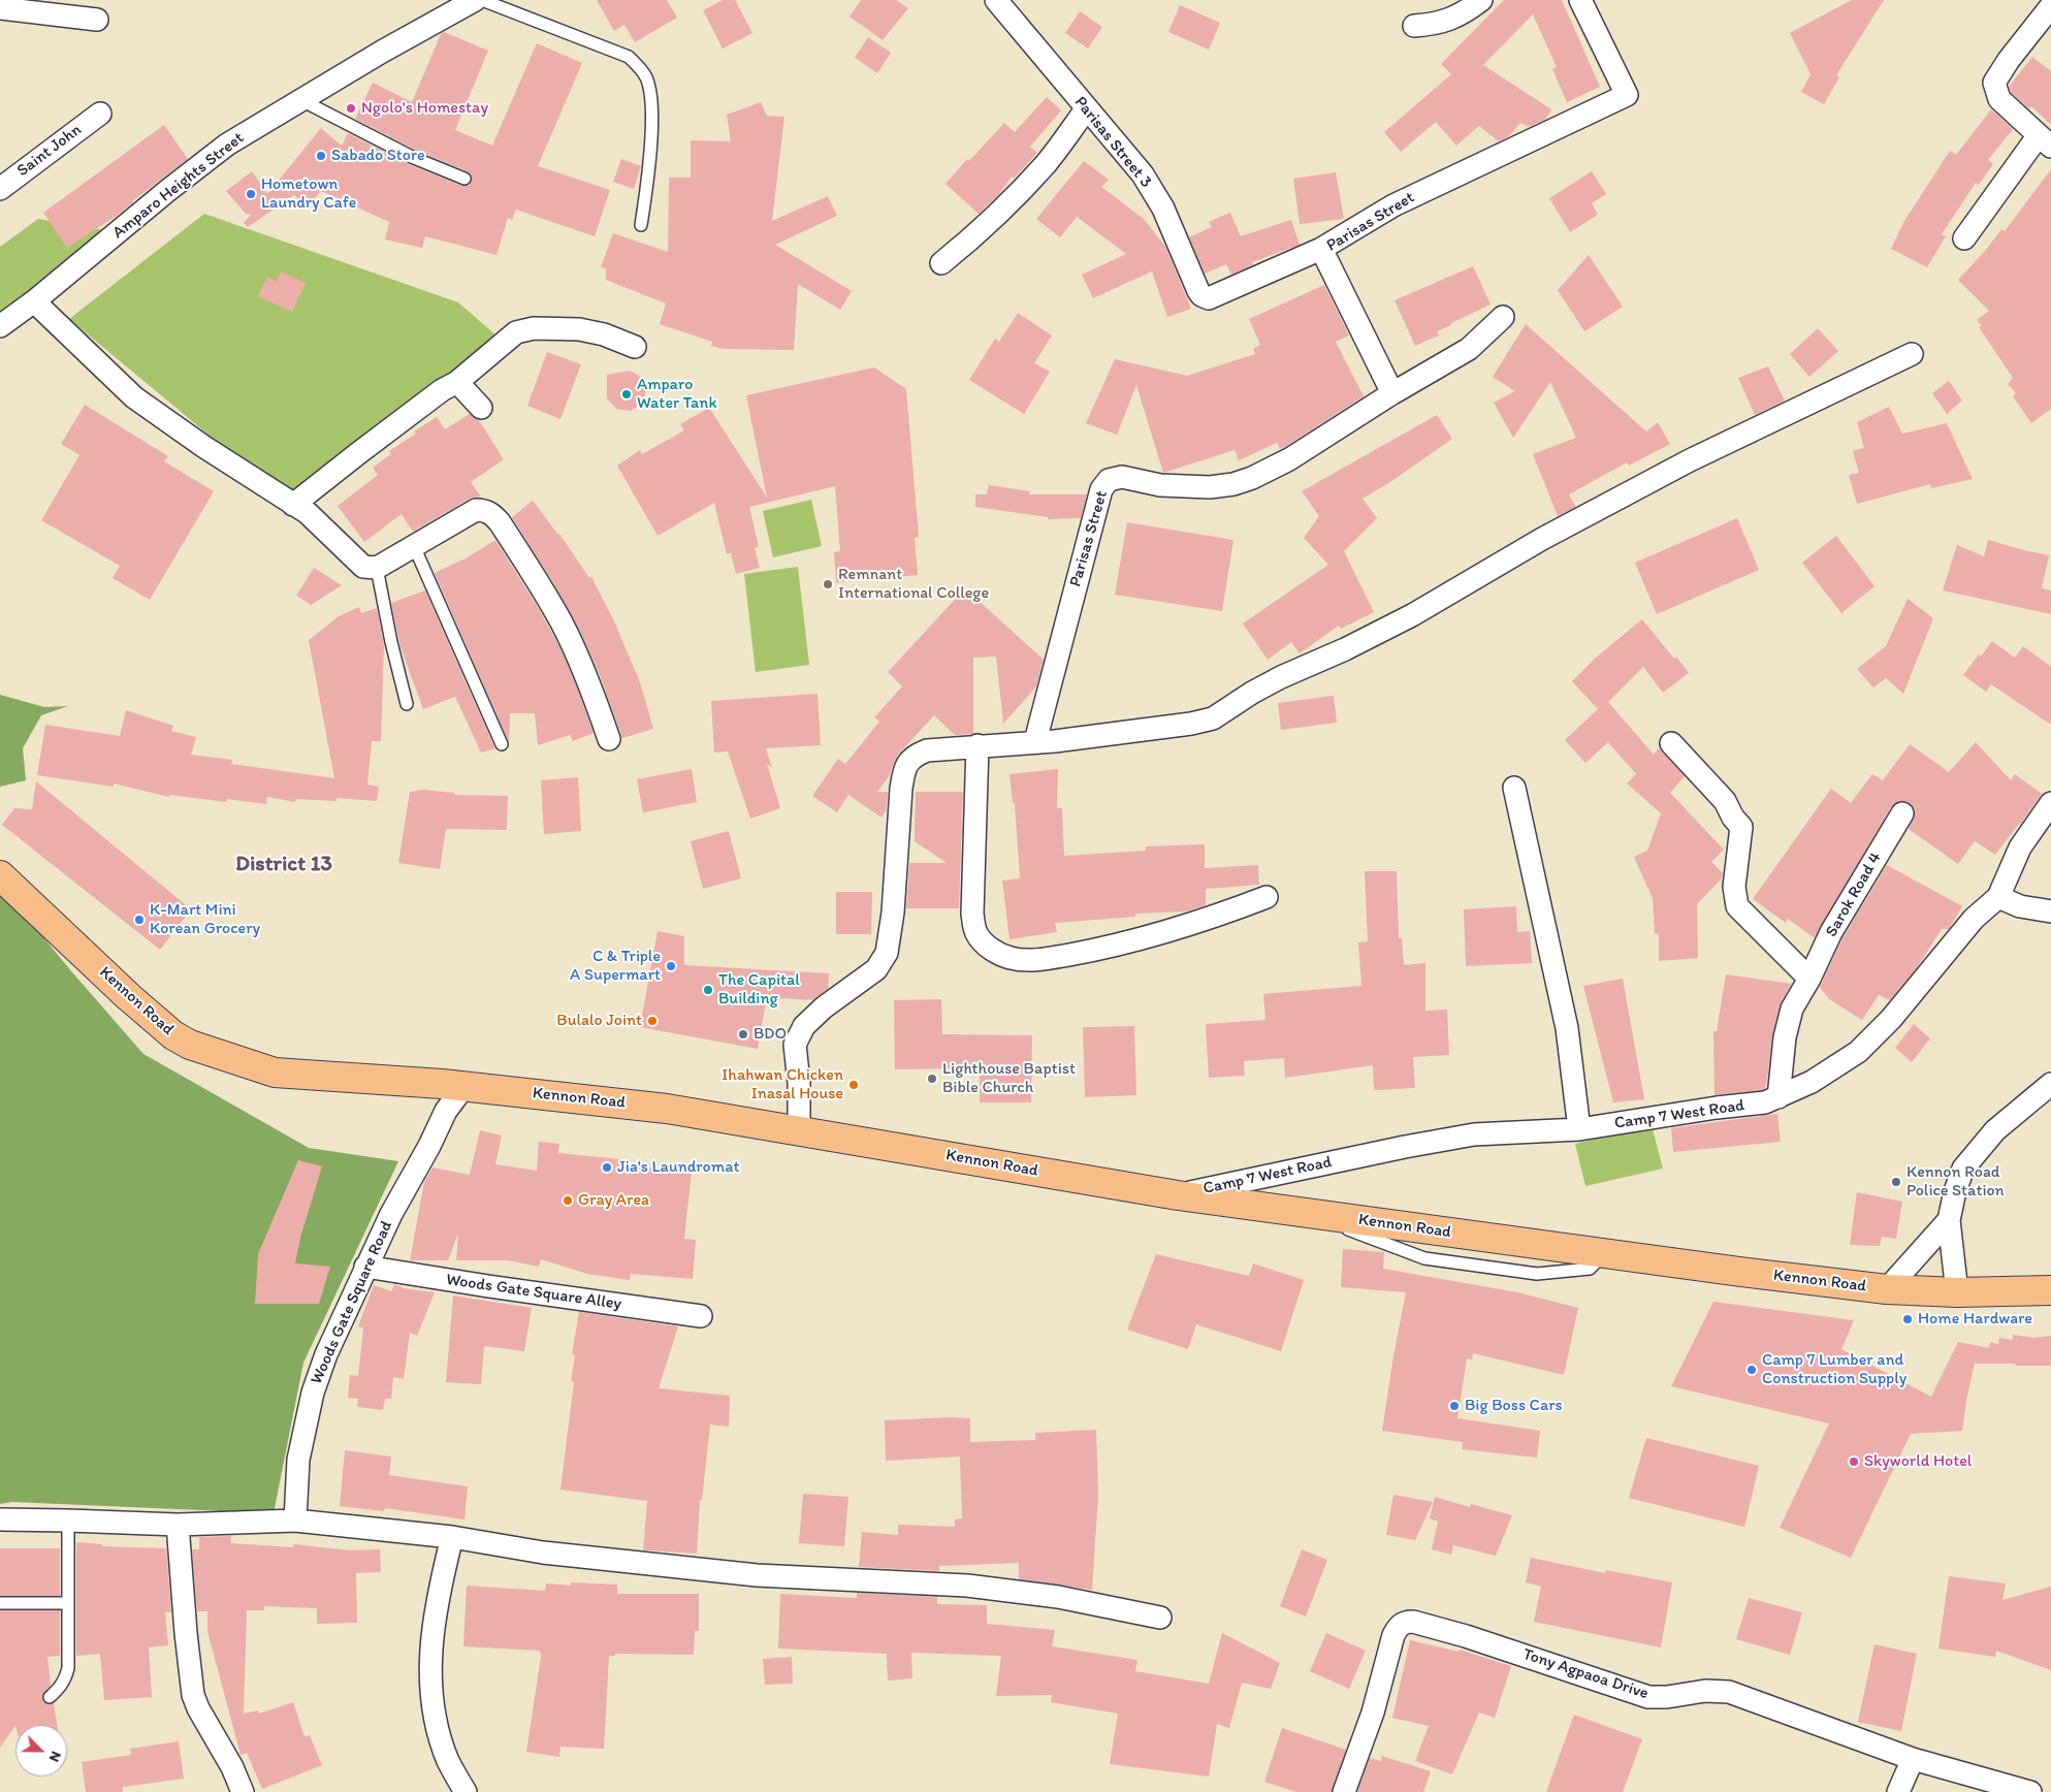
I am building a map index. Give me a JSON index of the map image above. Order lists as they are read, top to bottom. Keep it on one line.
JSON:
{"streets":{"highway":["Kennon Road"],"street":["Parisas Street 3","Saint John","Amparo Heights Street","Parisas Street","Sarok Road 4","Camp 7 West Road","Woods Gate Square Alley","Woods Gate Square Road","Tony Agpaoa Drive"]},"crossings":[["Parisas Street 3","Parisas Street"],["Sarok Road 4","Camp 7 West Road"],["Kennon Road","Camp 7 West Road"],["Kennon Road","Woods Gate Square Road"],["Woods Gate Square Alley","Woods Gate Square Road"]],"districts":["District 13"],"places":["Ngolo's Homestay","Sabado Store","Hometown Laundry Cafe","Amparo Water Tank","Remnant International College","K-Mart Mini Korean Grocery","C & Triple A Supermart","The Capital Building","Bulalo Joint","BDO","Lighthouse Baptist Bible Church","Ihahwan Chicken Inasal House","Jia's Laundromat","Kennon Road Police Station","Gray Area","Home Hardware","Camp 7 Lumber and Construction Supply","Big Boss Cars","Skyworld Hotel"],"north":"bottom right"}
